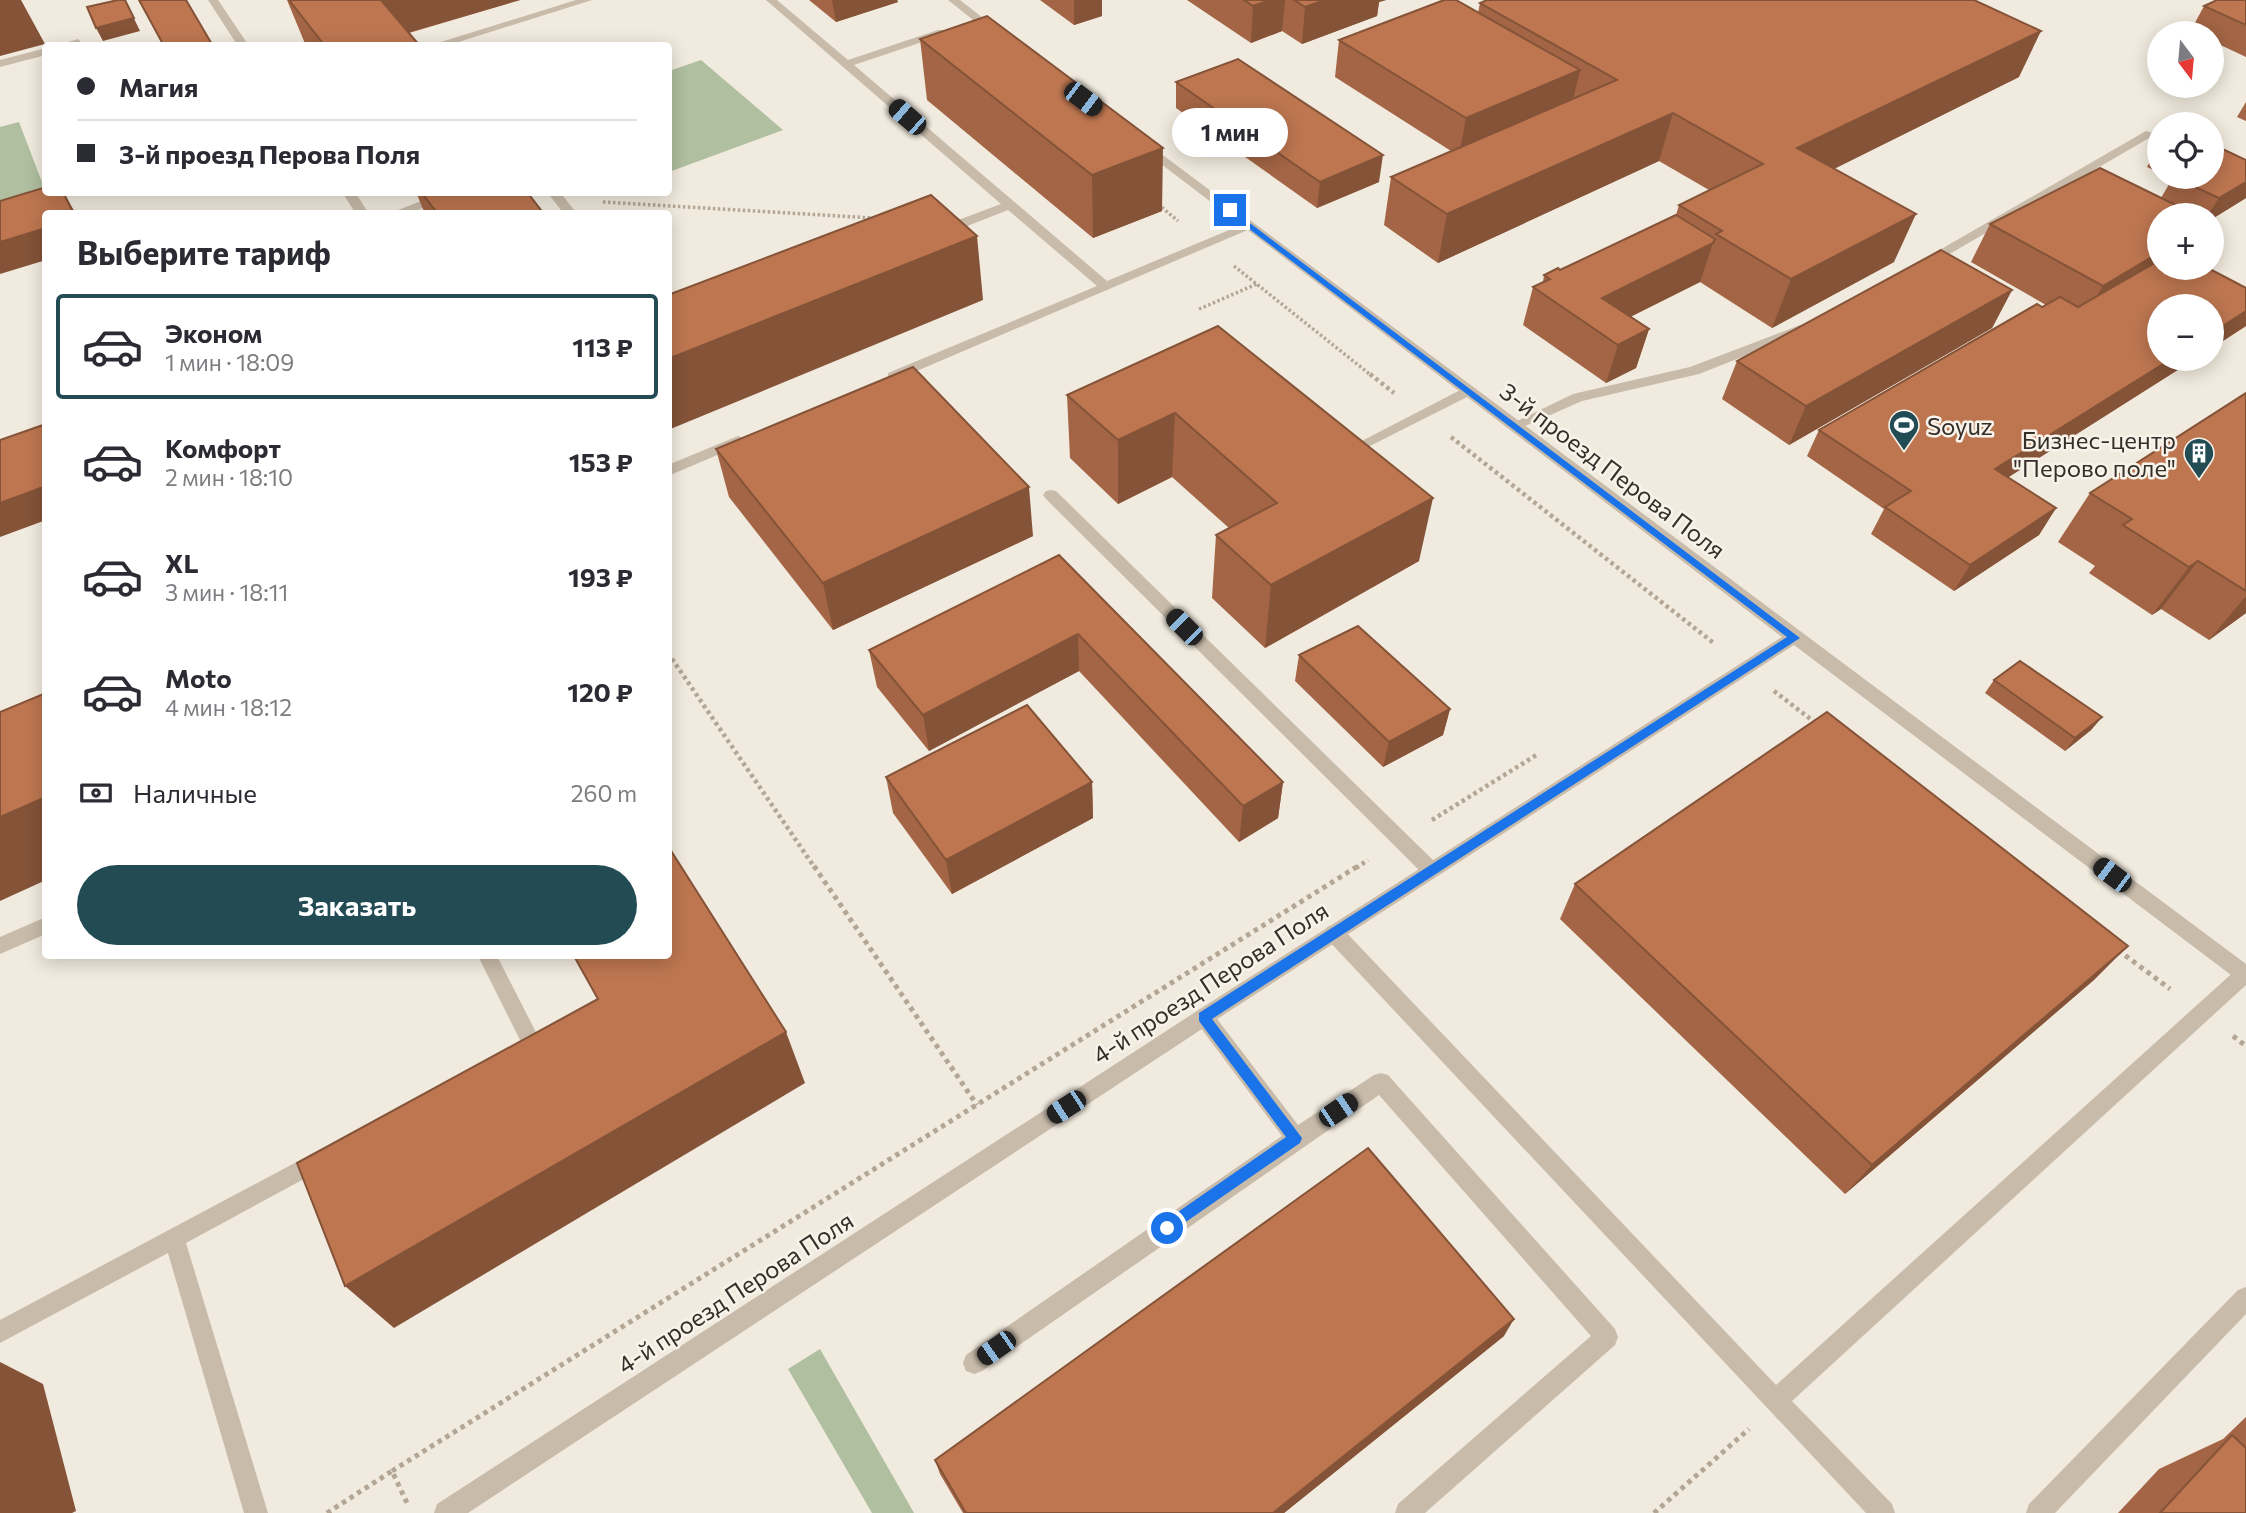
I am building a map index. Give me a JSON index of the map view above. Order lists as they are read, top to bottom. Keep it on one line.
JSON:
{"streets":{"street":["3-й проезд Перова Поля","4-й проезд Перова Поля"]},"crossings":[["3-й проезд Перова Поля","4-й проезд Перова Поля"]],"places":{"sports":["Soyuz"],"building":["Бизнес-центр \"Перово поле\""]},"north":"bottom","page":{"map_buttons":["+","−"],"banner":["Магия","3-й проезд Перова Поля"],"bubble":"1 мин","heading":"Выберите тариф","list":[{"name":"Эконом","note":"1 мин · 18:09","value":"113 ₽"},{"name":"Комфорт","note":"2 мин · 18:10","value":"153 ₽"},{"name":"XL","note":"3 мин · 18:11","value":"193 ₽"},{"name":"Moto","note":"4 мин · 18:12","value":"120 ₽"}],"pay":["Наличные","260 m"],"buttons":"Заказать"}}
